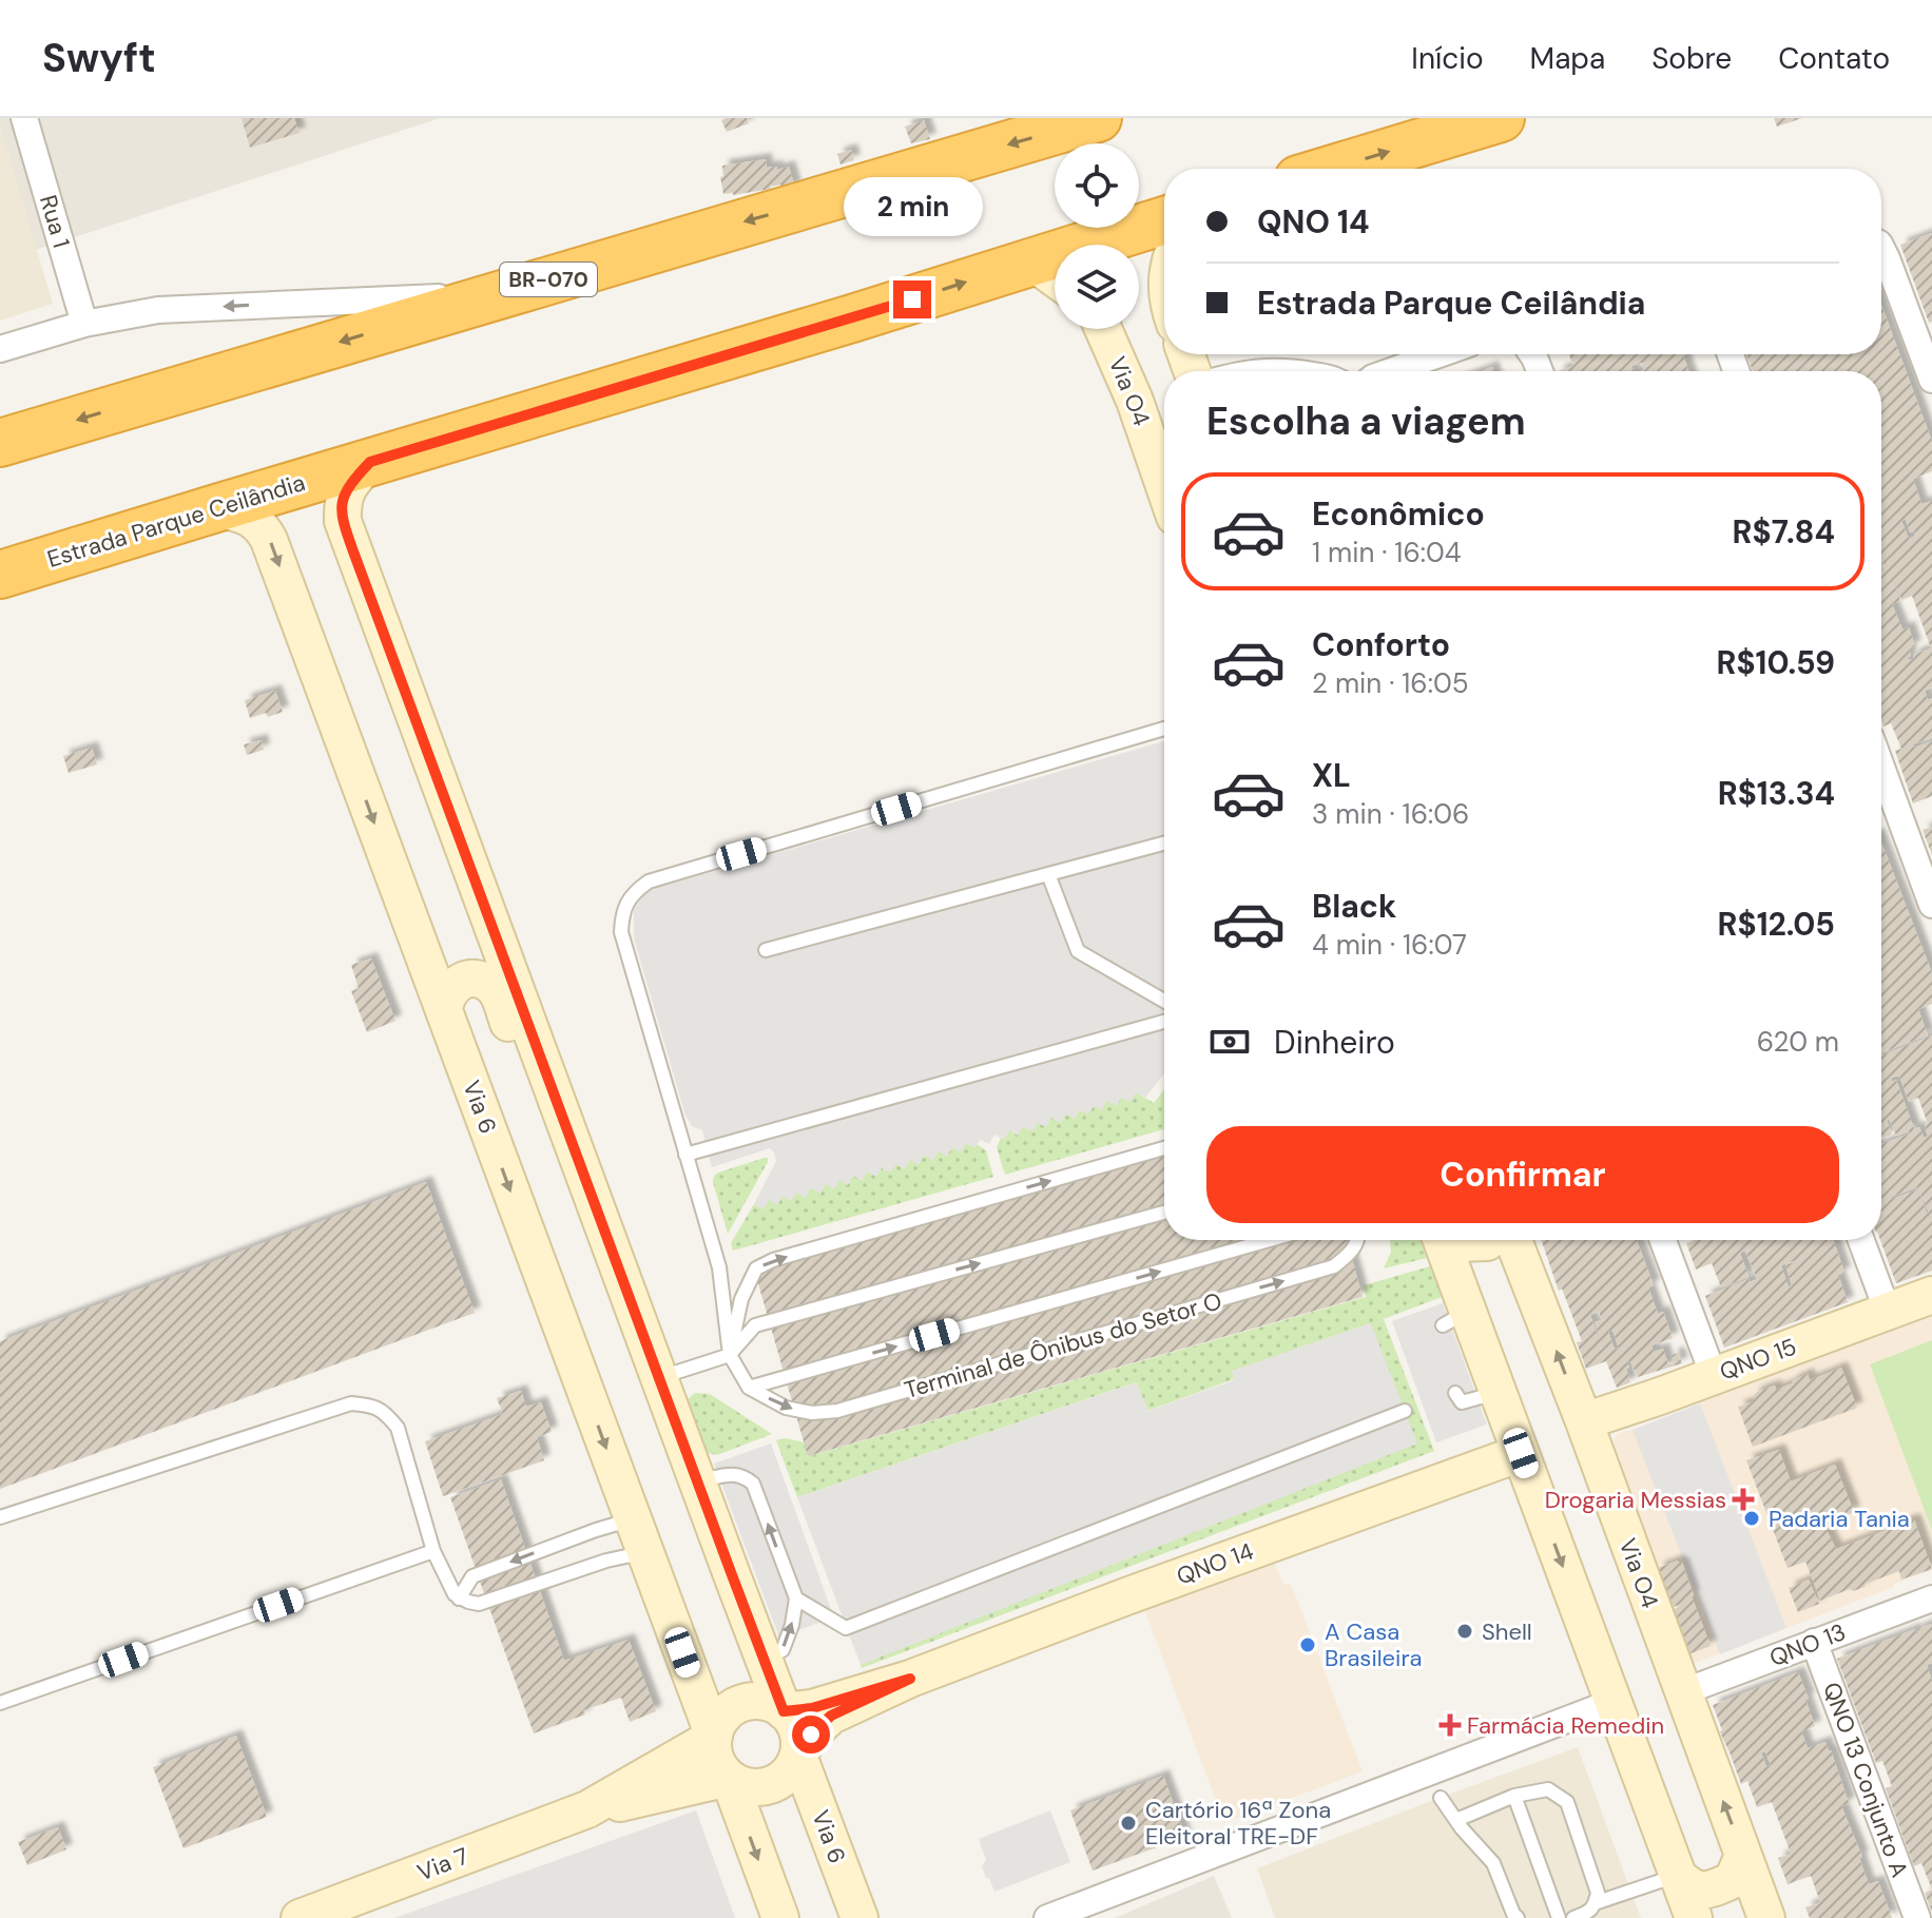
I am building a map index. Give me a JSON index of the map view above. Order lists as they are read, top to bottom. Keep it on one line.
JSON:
{"streets":{"highway":["BR-070","Estrada Parque Ceilândia"],"main road":["Via O4","Via 6","QNO 15","QNO 14","Via 7"],"street":["Rua 1","QNO 13","QNO 13 Conjunto A"],"lane":["Terminal de Ônibus do Setor O"]},"crossings":[["Via O4","QNO 15"],["Via O4","QNO 13"],["Estrada Parque Ceilândia","Via 6"],["Via 6","QNO 14"],["Via 6","Via 7"],["QNO 14","Via 7"],["QNO 13","QNO 13 Conjunto A"]],"places":{"health":["Drogaria Messias","Farmácia Remedin"],"other":["Padaria Tania","Shell","A Casa Brasileira","Cartório 16ª Zona Eleitoral TRE-DF"]},"page":{"header":"Swyft","nav":["Início","Mapa","Sobre","Contato"],"banner":["QNO 14","Estrada Parque Ceilândia"],"bubble":"2 min","heading":"Escolha a viagem","list":[{"name":"Econômico","note":"1 min · 16:04","value":"R$7.84"},{"name":"Conforto","note":"2 min · 16:05","value":"R$10.59"},{"name":"XL","note":"3 min · 16:06","value":"R$13.34"},{"name":"Black","note":"4 min · 16:07","value":"R$12.05"}],"pay":["Dinheiro","620 m"],"buttons":"Confirmar"}}
